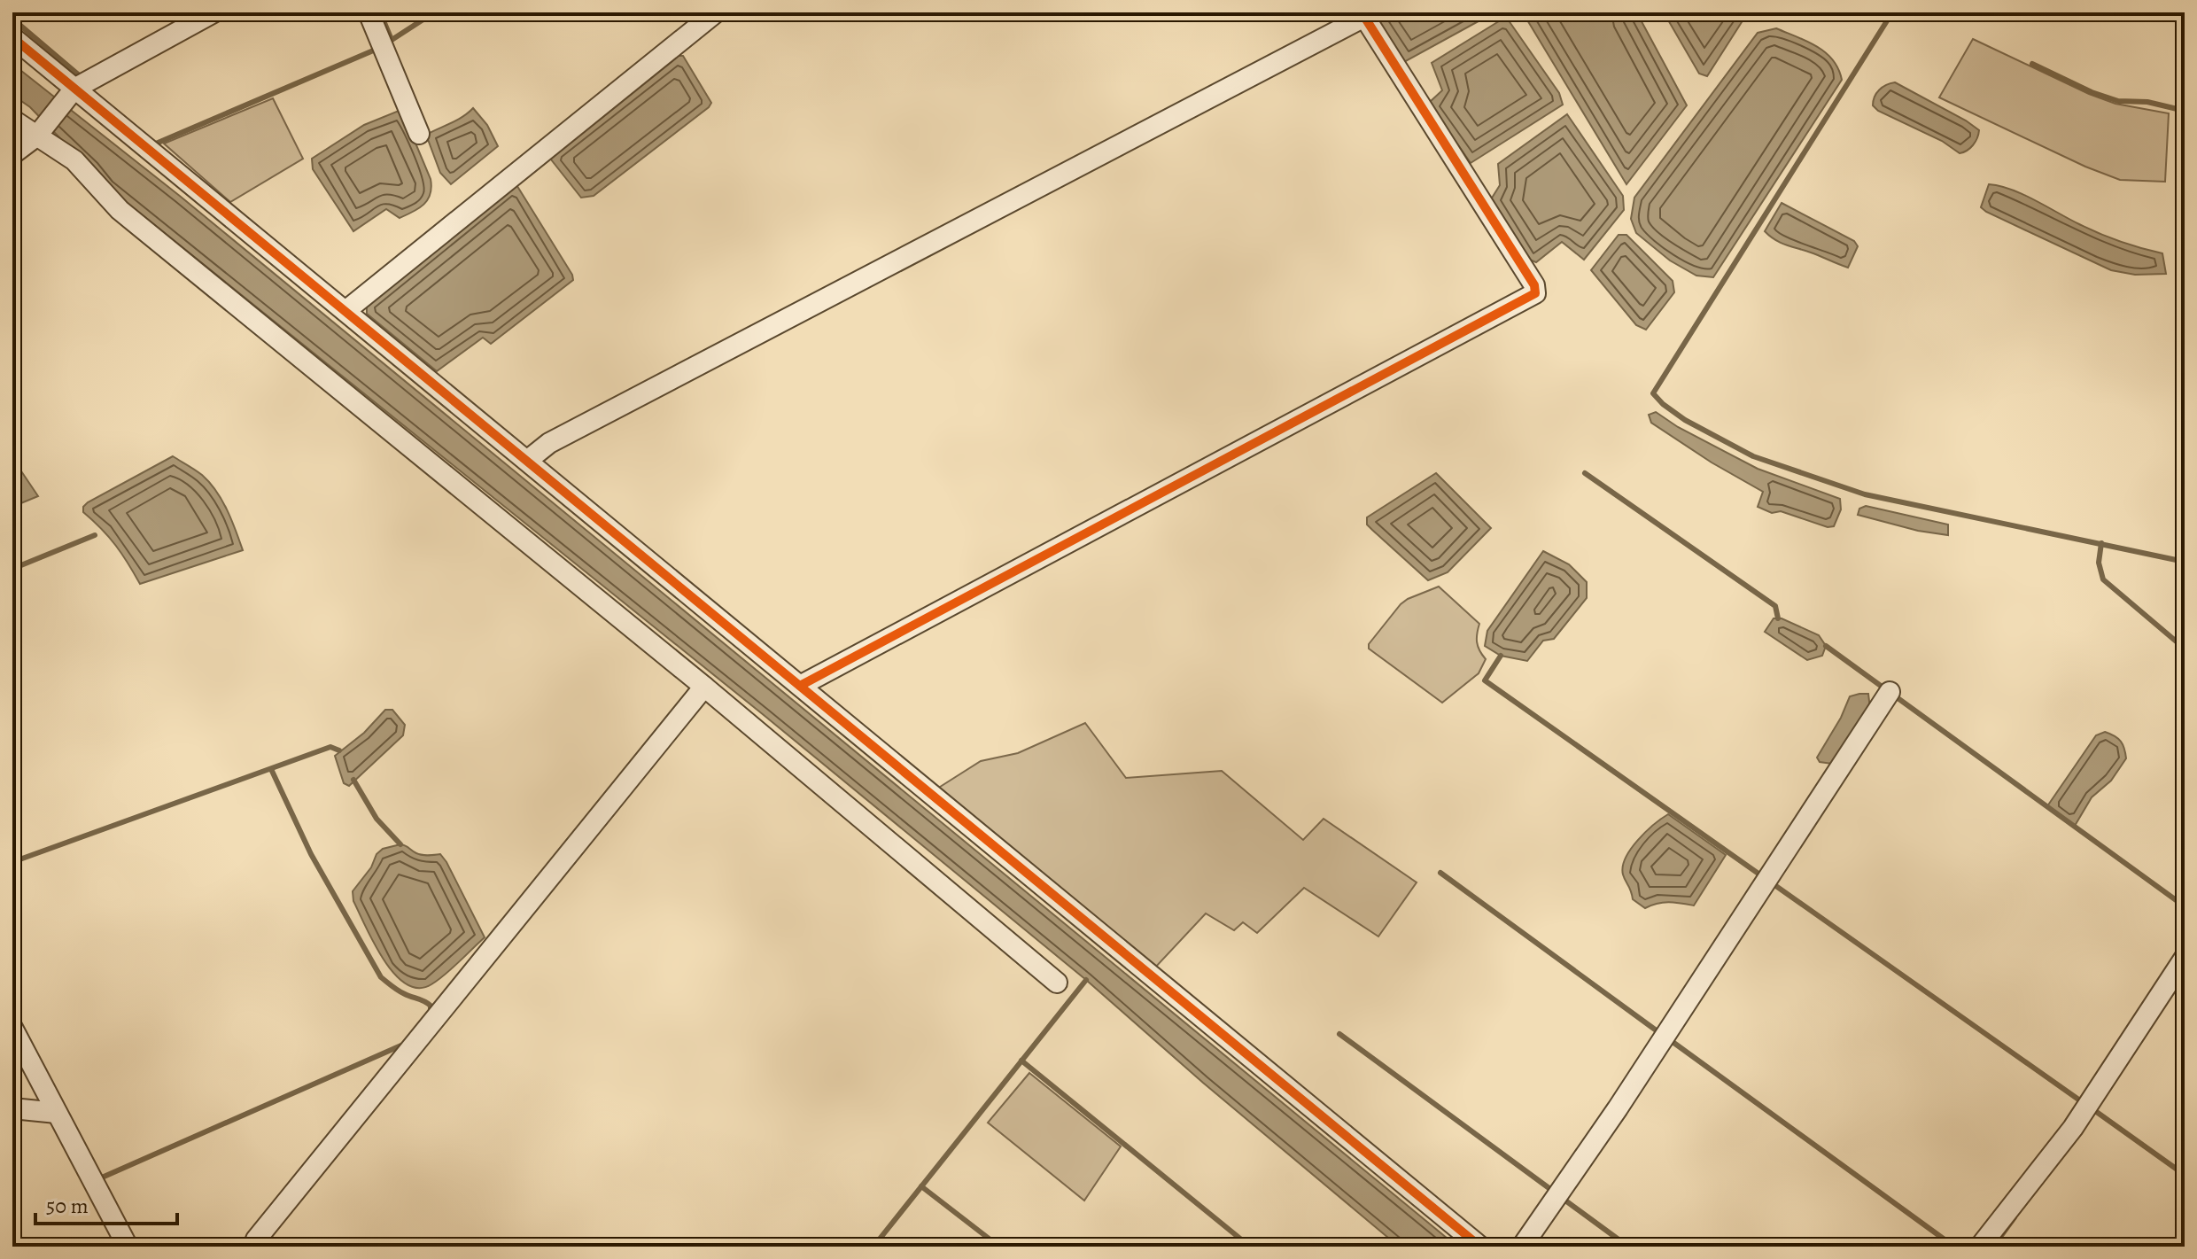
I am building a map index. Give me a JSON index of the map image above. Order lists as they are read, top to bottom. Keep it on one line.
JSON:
{"scale_bar":"50 m"}
